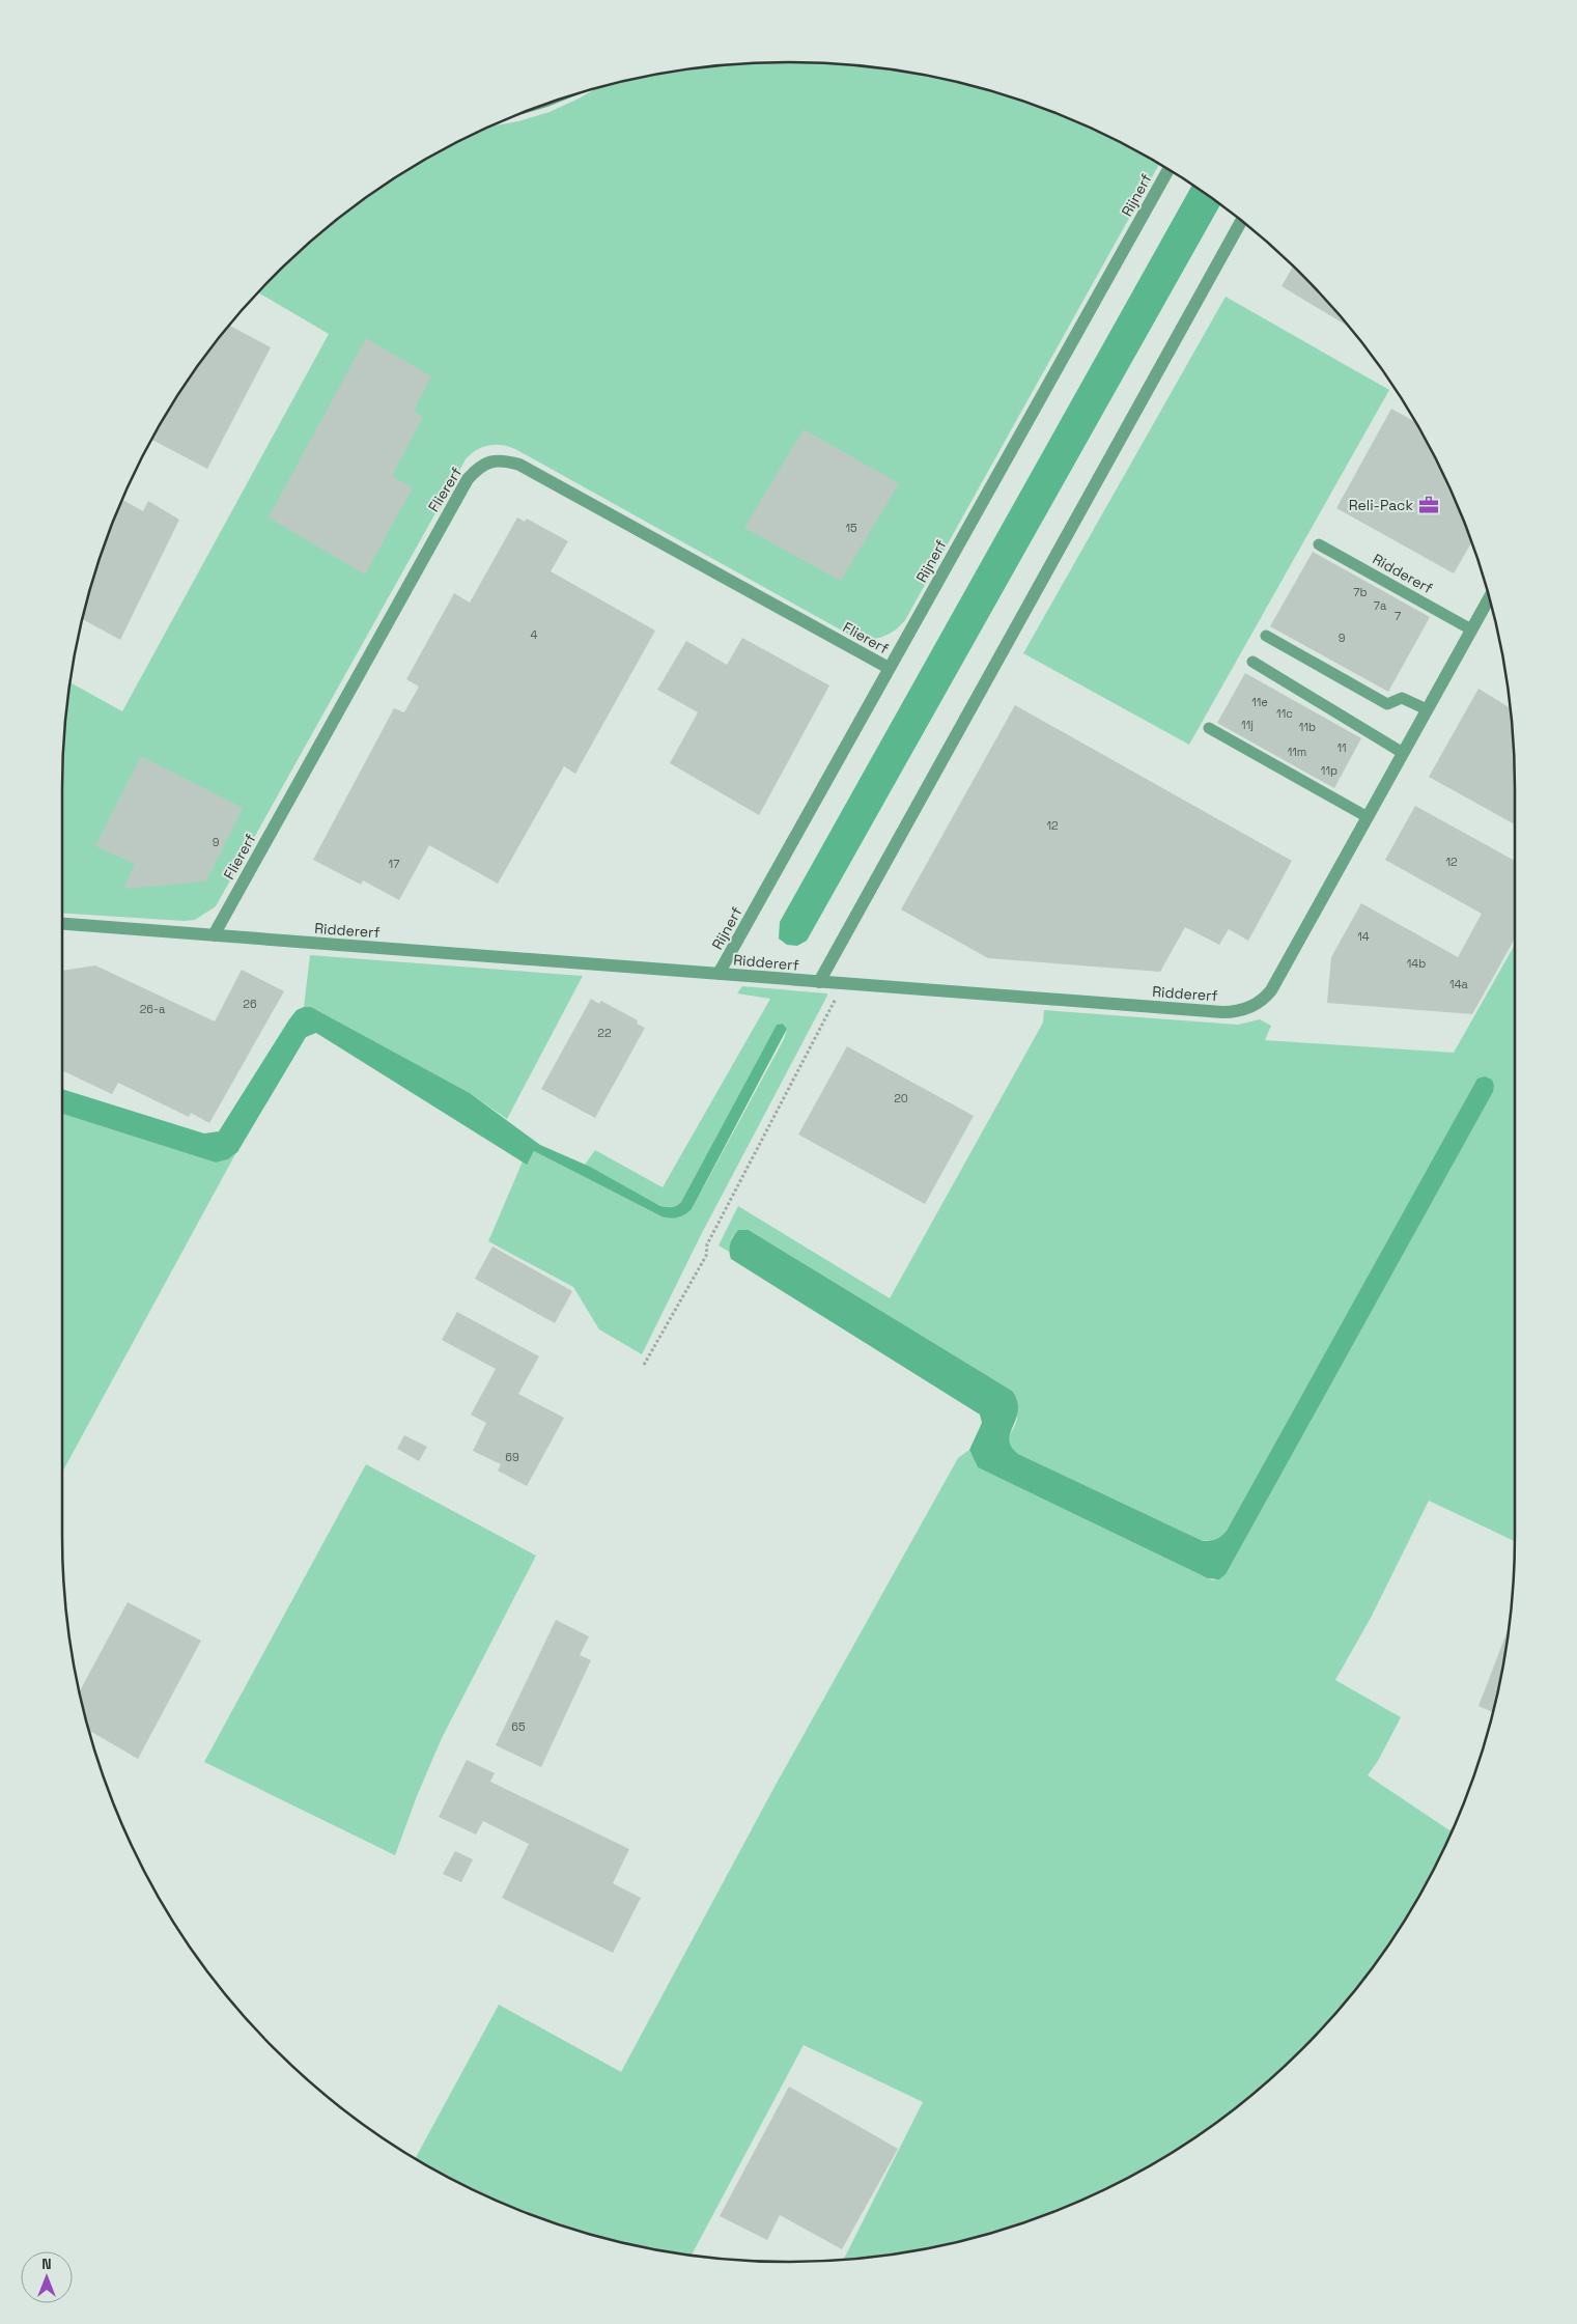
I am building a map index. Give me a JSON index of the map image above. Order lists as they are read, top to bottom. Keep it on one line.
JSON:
{"streets":{"street":["Rijnerf","Fliererf","Riddererf"]},"crossings":[["Rijnerf","Fliererf"],["Rijnerf","Riddererf"],["Fliererf","Riddererf"]],"places":{"office":["Reli-Pack"]},"house_numbers":["15","7b","7a","7","4","9","11e","11c","11j","11b","11","11m","11p","12","9","12","17","14","14b","14a","26","26-a","22","20","69","65"],"north":"top"}
